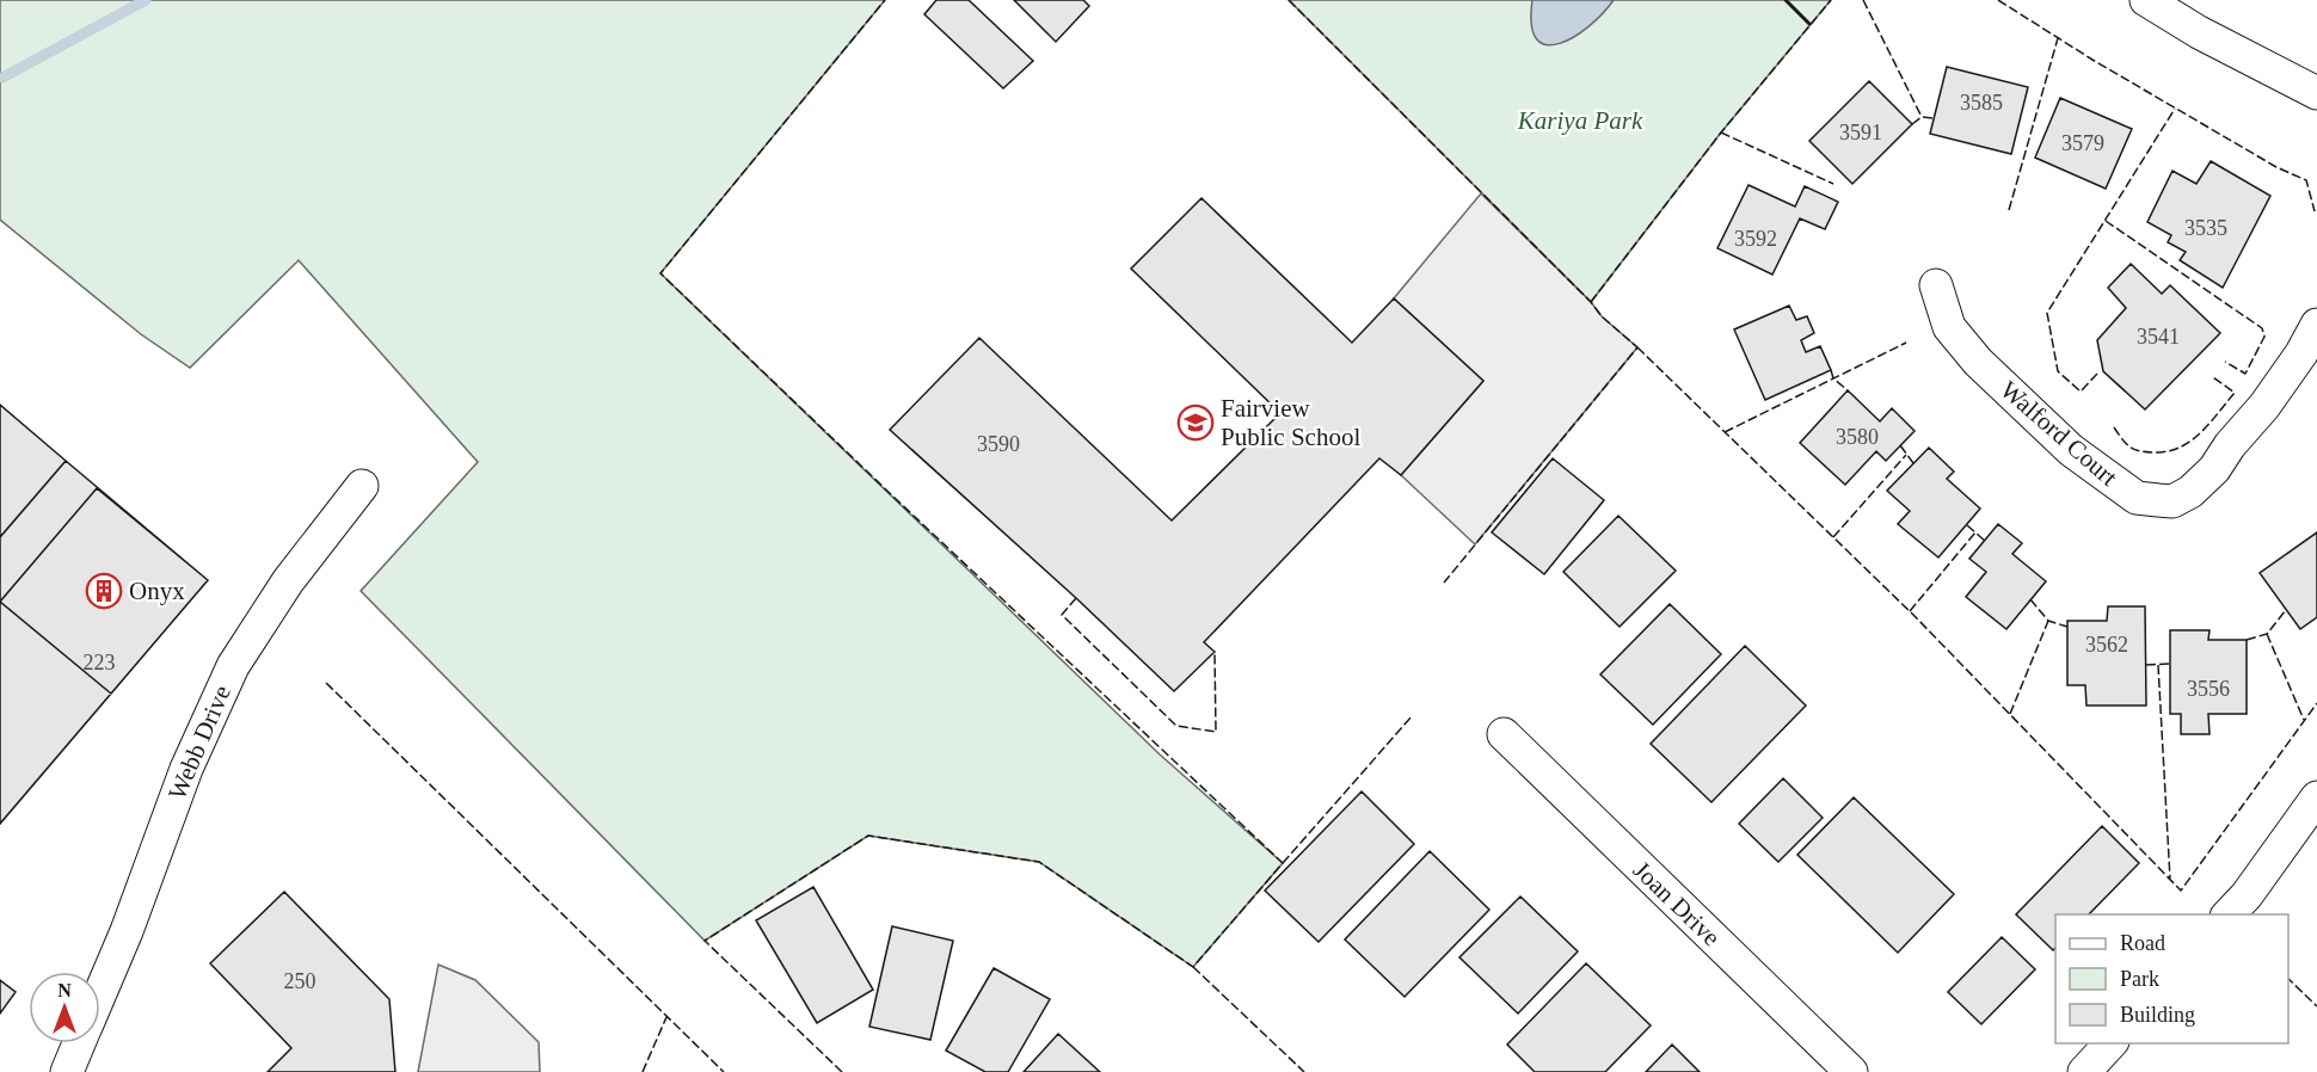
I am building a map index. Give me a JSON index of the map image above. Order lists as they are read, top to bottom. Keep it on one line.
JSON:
{"streets":{"street":["Walford Court","Webb Drive","Joan Drive"]},"parks":["Kariya Park"],"places":{"school or university":["Fairview Public School"],"building":["Onyx"]},"house_numbers":["3585","3591","3579","3535","3592","3541","3580","3590","3562","223","3556","250"],"legend":["Road","Park","Building"],"north":"top"}
